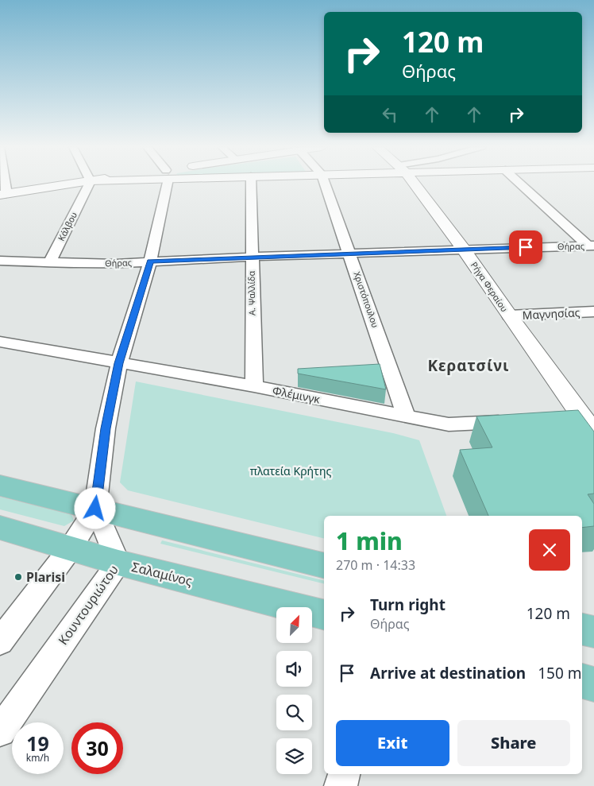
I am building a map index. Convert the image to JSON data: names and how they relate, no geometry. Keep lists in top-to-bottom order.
{
  "streets": {
    "main road": ["Σαλαμίνος"],
    "street": [
      "Κάλβου",
      "Θήρας",
      "Ρήγα Φεραίου",
      "Α. Ψαλλίδα",
      "Χριστόπουλου",
      "Μαγνησίας",
      "Φλέμινγκ",
      "Κουντουριώτου"
    ]
  },
  "crossings": [
    ["Κάλβου", "Θήρας"],
    ["Θήρας", "Ρήγα Φεραίου"],
    ["Θήρας", "Α. Ψαλλίδα"],
    ["Θήρας", "Χριστόπουλου"],
    ["Ρήγα Φεραίου", "Μαγνησίας"],
    ["Α. Ψαλλίδα", "Φλέμινγκ"],
    ["Χριστόπουλου", "Φλέμινγκ"],
    ["Σαλαμίνος", "Κουντουριώτου"]
  ],
  "districts": ["Κερατσίνι"],
  "parks": ["πλατεία Κρήτης"],
  "places": ["Plarisi"],
  "north": "top right",
  "page": {
    "turn": ["120 m", "Θήρας"],
    "heading": ["1 min", "270 m · 14:33"],
    "list": [
      {
        "name": "Turn right",
        "note": "Θήρας",
        "value": "120 m"
      },
      {
        "name": "Arrive at destination",
        "value": "150 m"
      }
    ],
    "buttons": ["Exit", "Share"],
    "speed": "19 km/h",
    "limit": "30"
  }
}
